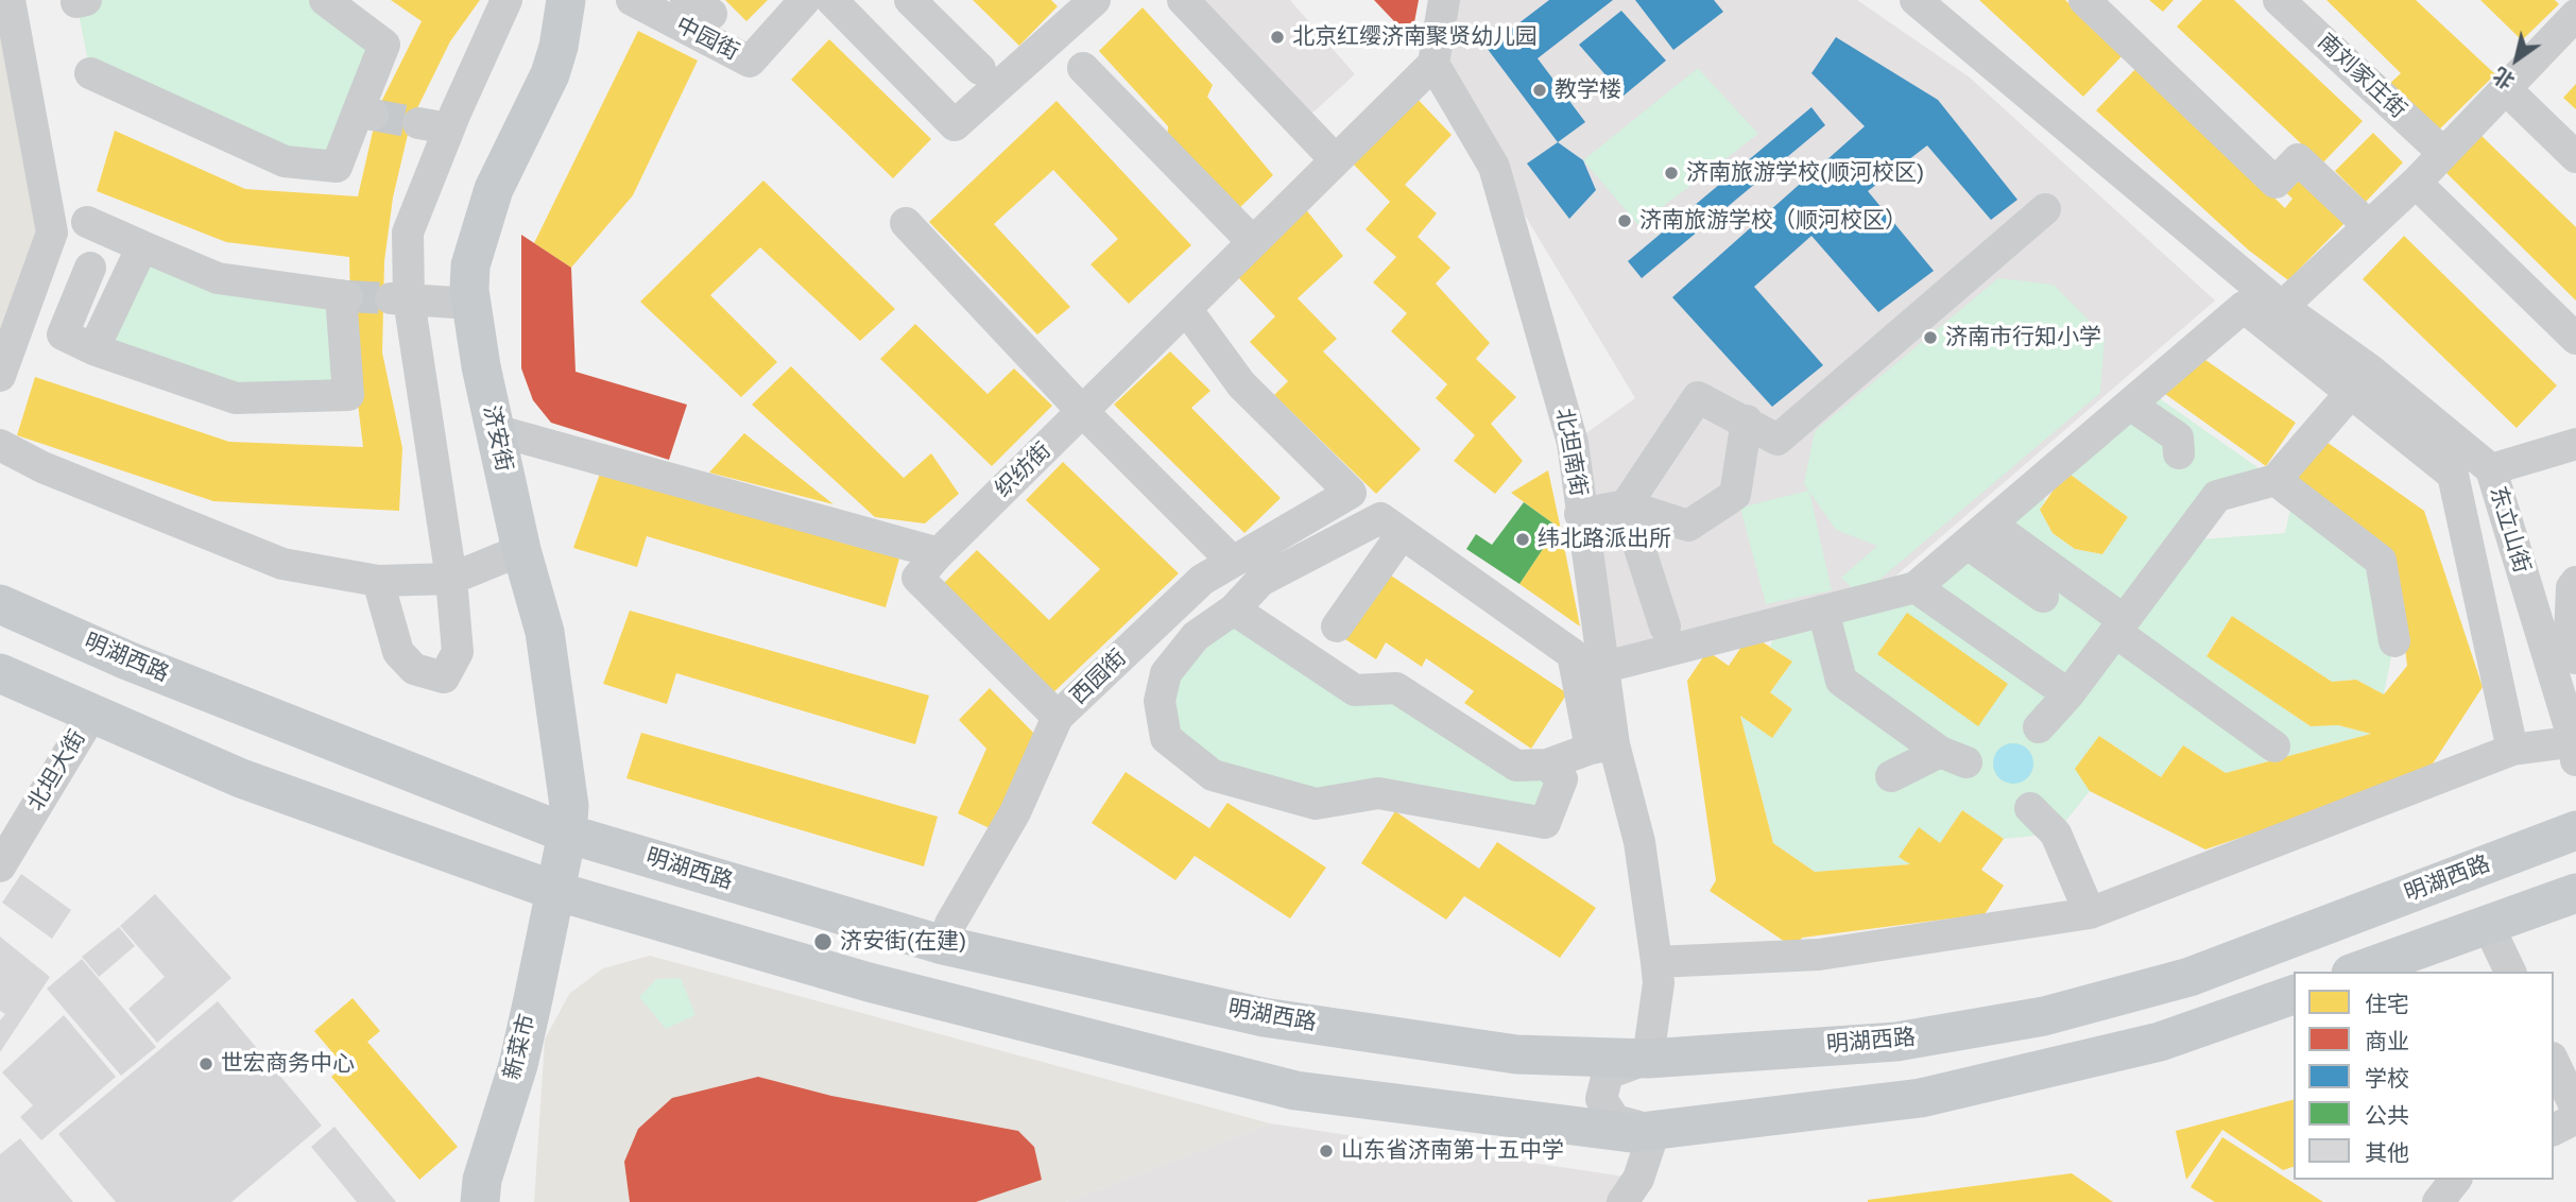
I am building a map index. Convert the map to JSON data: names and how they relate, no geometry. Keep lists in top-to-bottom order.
{
  "streets": {
    "main road": ["济安街", "明湖西路", "新菜市"],
    "street": [
      "中园街",
      "南刘家庄街",
      "北坦南街",
      "织纺街",
      "东立山街",
      "西园街",
      "北坦大街"
    ]
  },
  "crossings": [
    ["济安街", "明湖西路"],
    ["济安街", "新菜市"],
    ["北坦南街", "织纺街"],
    ["北坦南街", "明湖西路"],
    ["织纺街", "西园街"],
    ["明湖西路", "西园街"]
  ],
  "places": [
    "北京红缨济南聚贤幼儿园",
    "教学楼",
    "济南旅游学校(顺河校区)",
    "济南旅游学校（顺河校区）",
    "济南市行知小学",
    "纬北路派出所",
    "济安街(在建)",
    "世宏商务中心",
    "山东省济南第十五中学"
  ],
  "legend": [
    "住宅",
    "商业",
    "学校",
    "公共",
    "其他"
  ],
  "north": "bottom left"
}
